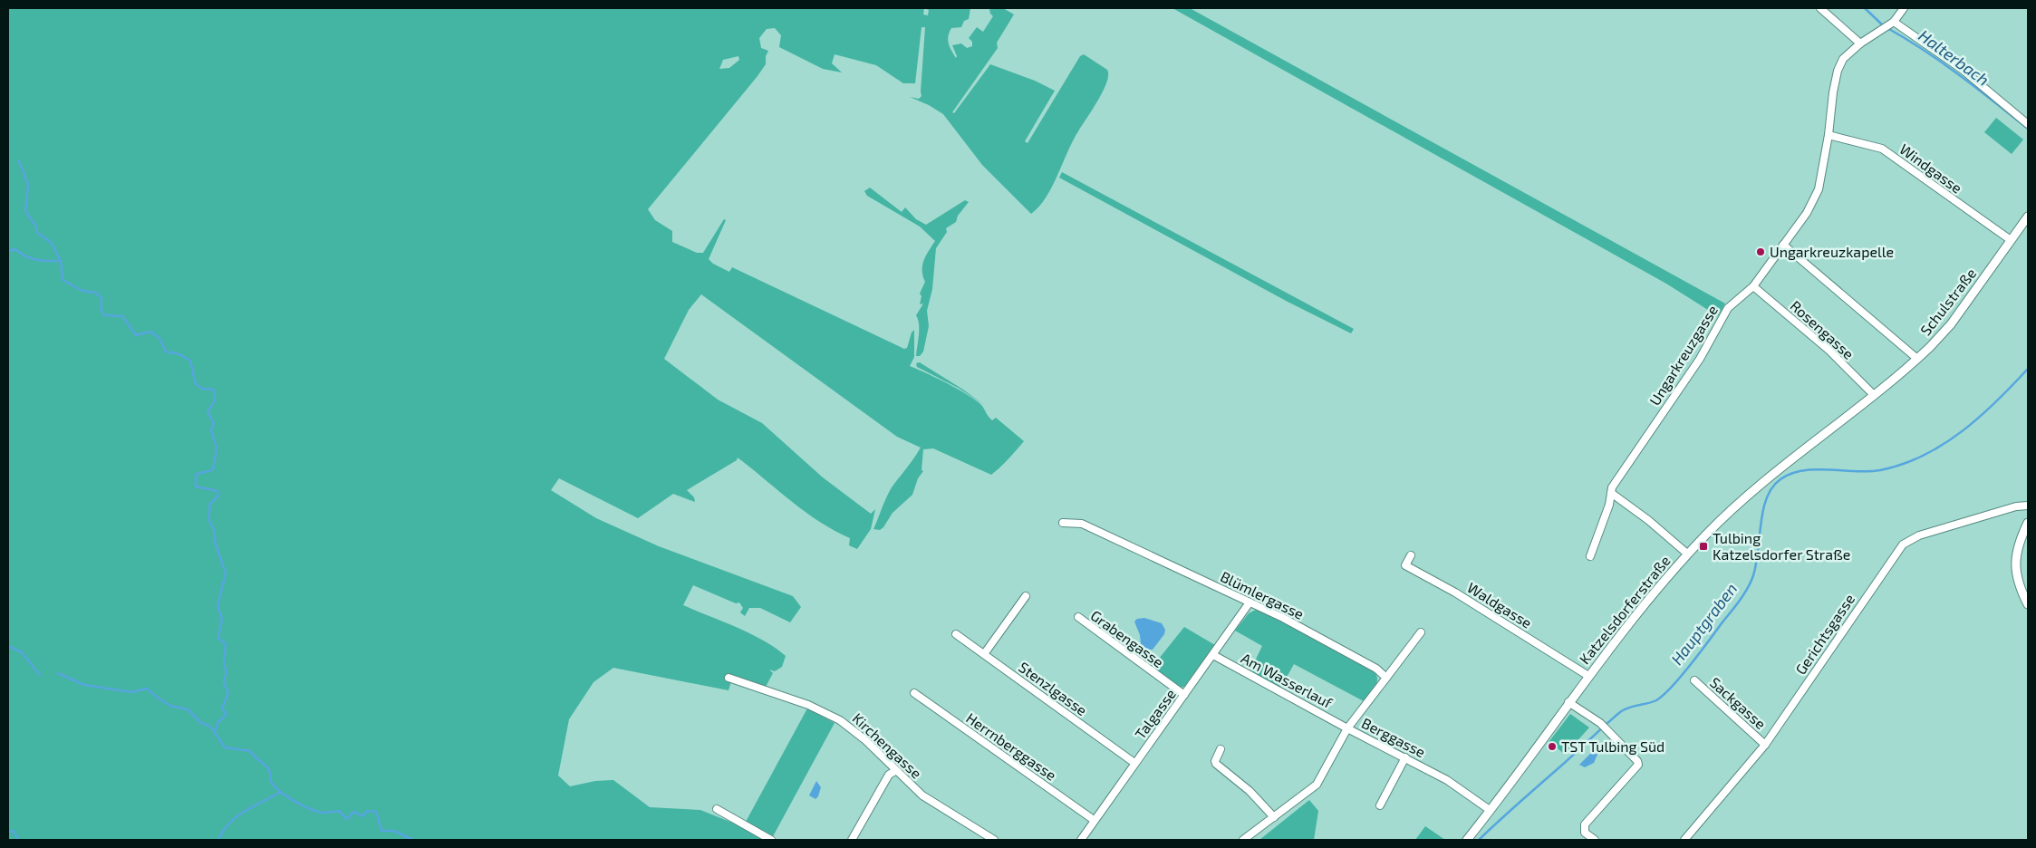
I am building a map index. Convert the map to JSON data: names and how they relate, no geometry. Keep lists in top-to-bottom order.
{
  "streets": {
    "street": [
      "Windgasse",
      "Schulstraße",
      "Rosengasse",
      "Ungarkreuzgasse",
      "Blümlergasse",
      "Waldgasse",
      "Katzelsdorferstraße",
      "Gerichtsgasse",
      "Grabengasse",
      "Am Wasserlauf",
      "Stenzlgasse",
      "Sackgasse",
      "Talgasse",
      "Berggasse",
      "Kirchengasse",
      "Herrnberggasse"
    ]
  },
  "crossings": [
    ["Windgasse", "Schulstraße"],
    ["Windgasse", "Ungarkreuzgasse"],
    ["Schulstraße", "Rosengasse"],
    ["Schulstraße", "Katzelsdorferstraße"],
    ["Rosengasse", "Ungarkreuzgasse"],
    ["Blümlergasse", "Talgasse"],
    ["Waldgasse", "Katzelsdorferstraße"],
    ["Katzelsdorferstraße", "Berggasse"],
    ["Gerichtsgasse", "Sackgasse"],
    ["Grabengasse", "Talgasse"],
    ["Am Wasserlauf", "Talgasse"],
    ["Am Wasserlauf", "Berggasse"],
    ["Stenzlgasse", "Talgasse"],
    ["Talgasse", "Herrnberggasse"]
  ],
  "water": ["Halterbach", "Hauptgraben"],
  "places": {
    "other": ["Ungarkreuzkapelle", "TST Tulbing Süd"],
    "transit": ["Tulbing Katzelsdorfer Straße"]
  }
}
